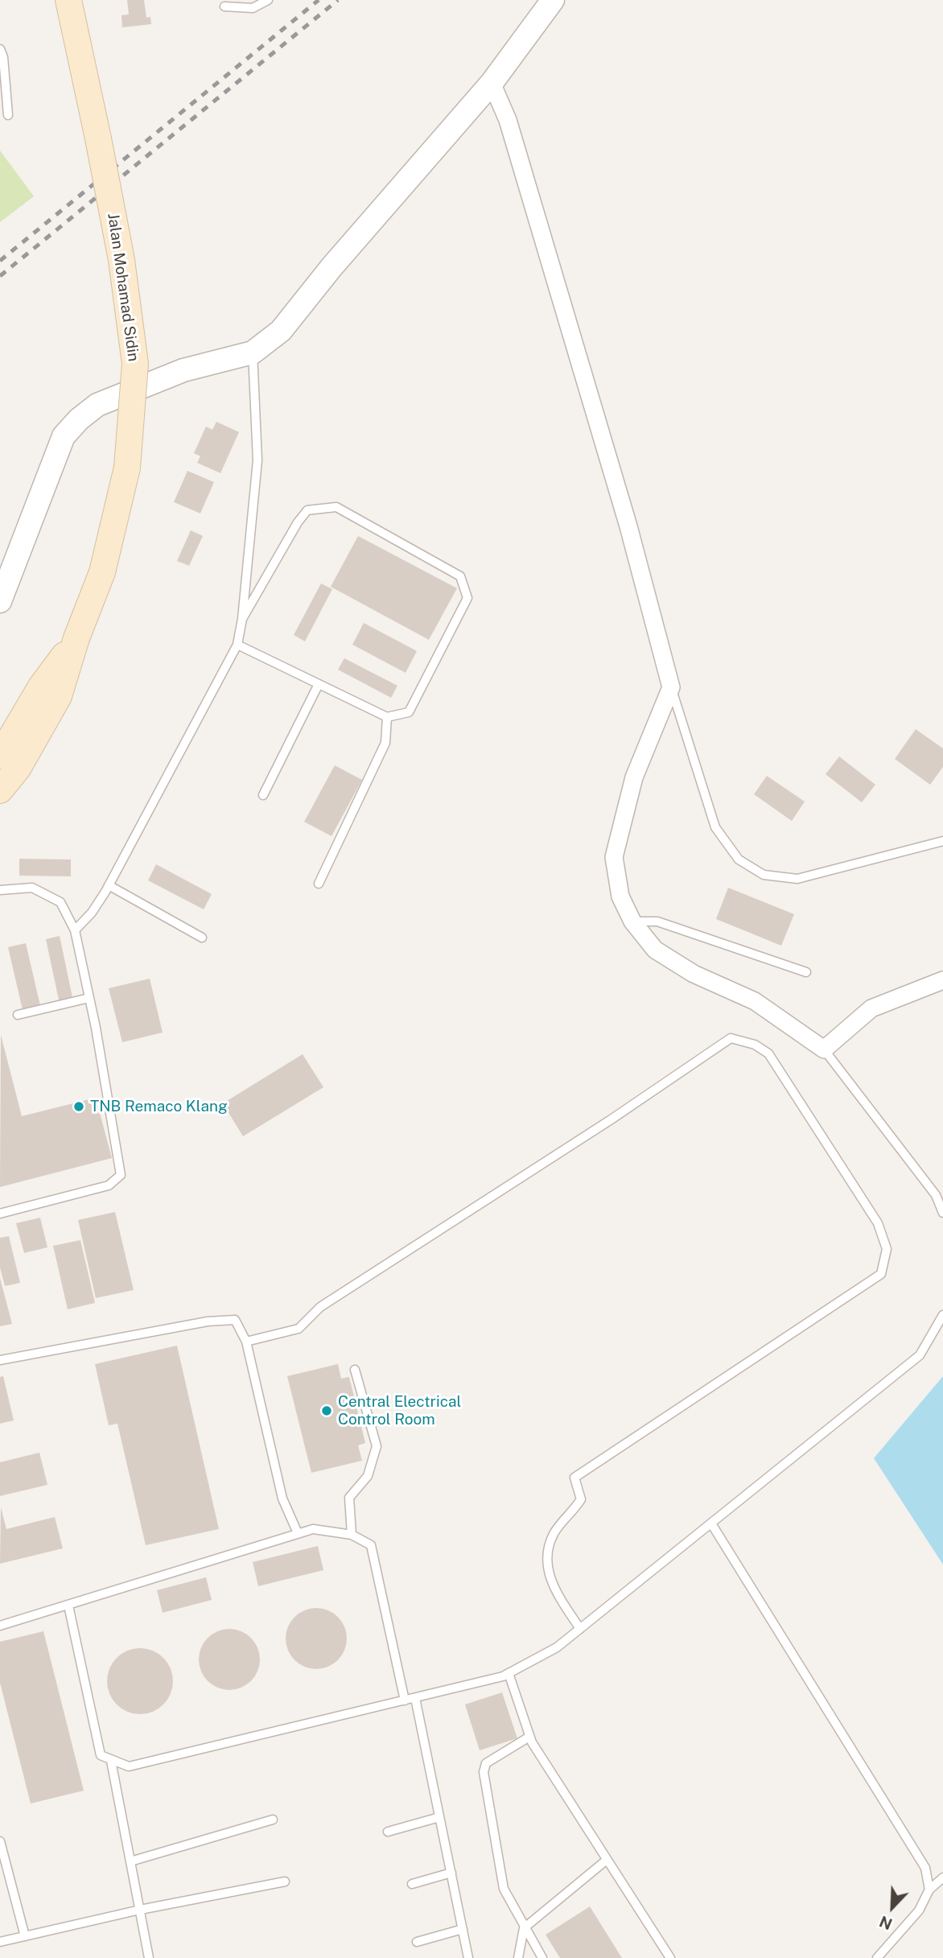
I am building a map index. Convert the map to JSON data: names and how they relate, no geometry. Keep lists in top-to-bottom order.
{
  "streets": {
    "main road": ["Jalan Mohamad Sidin"]
  },
  "places": ["TNB Remaco Klang", "Central Electrical Control Room"],
  "north": "bottom left"
}
